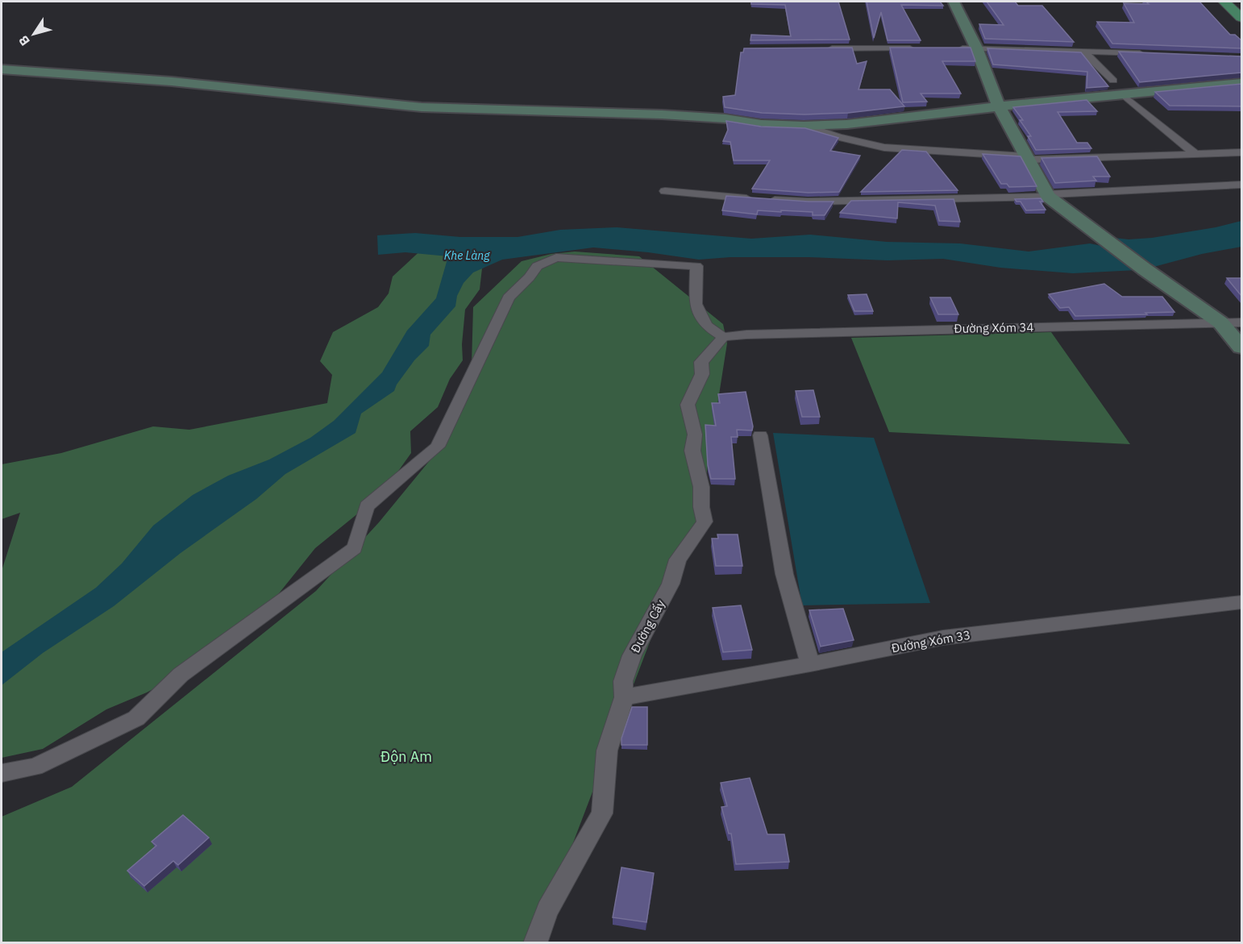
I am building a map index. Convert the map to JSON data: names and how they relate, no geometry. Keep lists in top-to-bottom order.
{
  "streets": {
    "street": ["Đường Xóm 34", "Đường Cấy", "Đường Xóm 33"]
  },
  "crossings": [
    ["Đường Xóm 34", "Đường Cấy"],
    ["Đường Cấy", "Đường Xóm 33"]
  ],
  "water": ["Khe Làng"],
  "parks": ["Độn Am"],
  "north": "bottom left"
}
